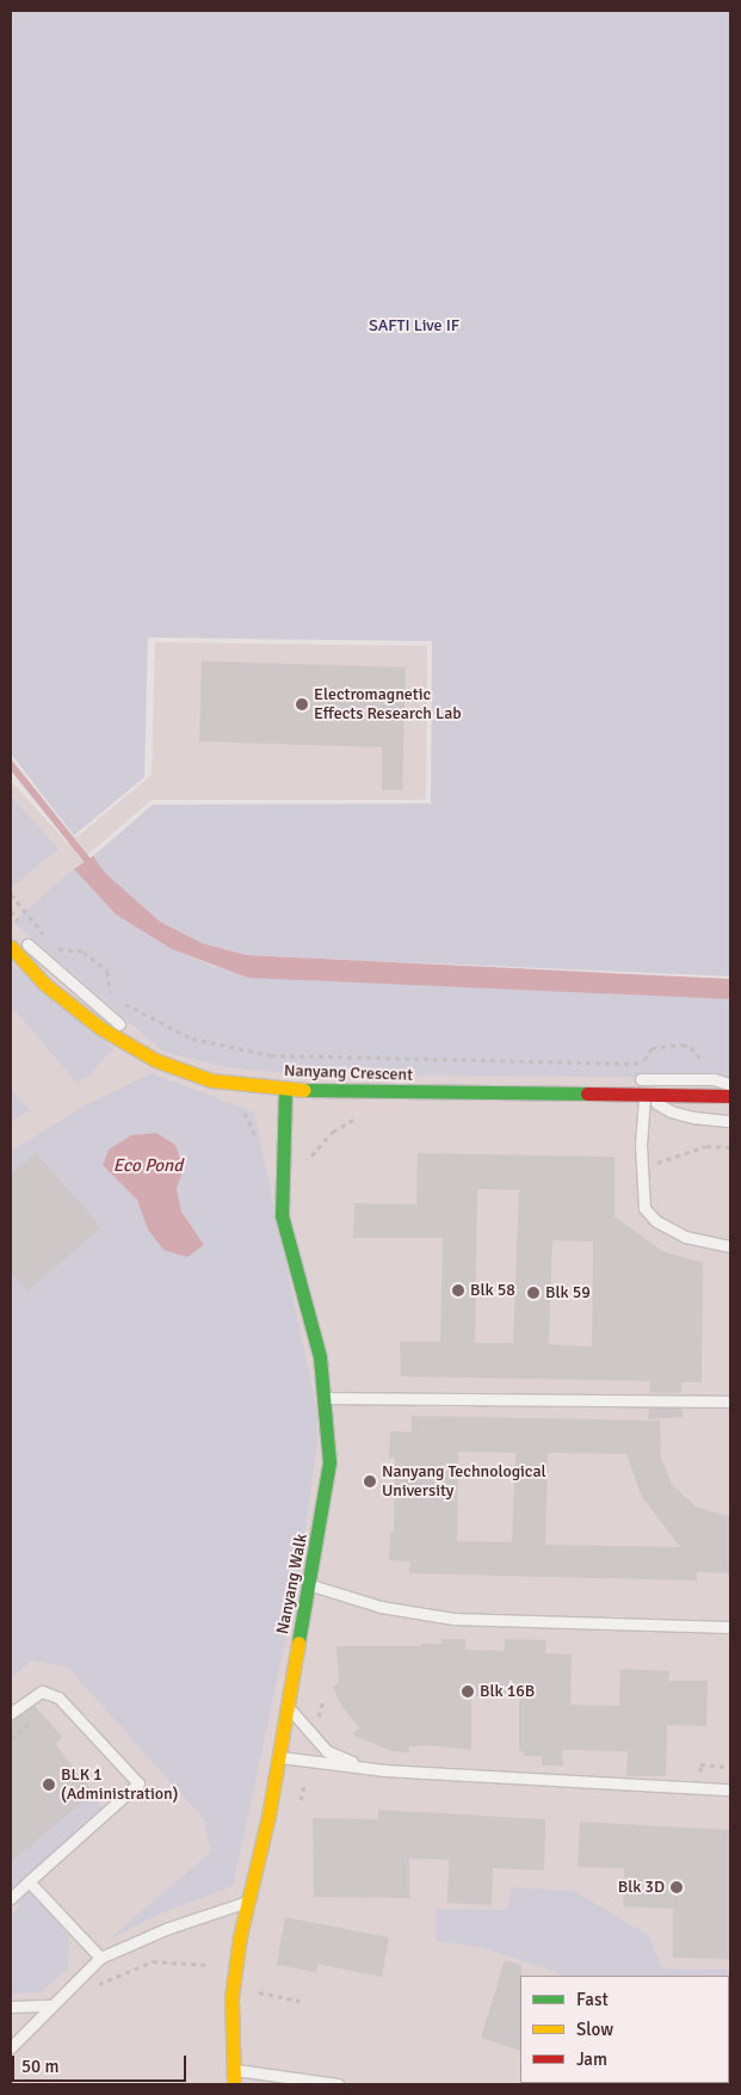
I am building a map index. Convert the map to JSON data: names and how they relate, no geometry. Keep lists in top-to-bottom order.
{
  "streets": {
    "street": ["Nanyang Crescent", "Nanyang Walk"]
  },
  "crossings": [
    ["Nanyang Crescent", "Nanyang Walk"]
  ],
  "water": ["Eco Pond"],
  "parks": ["SAFTI Live IF"],
  "places": [
    "Electromagnetic Effects Research Lab",
    "Blk 58",
    "Blk 59",
    "Nanyang Technological University",
    "Blk 16B",
    "BLK 1 (Administration)",
    "Blk 3D"
  ],
  "legend": ["Fast", "Slow", "Jam"],
  "scale_bar": "50 m"
}
